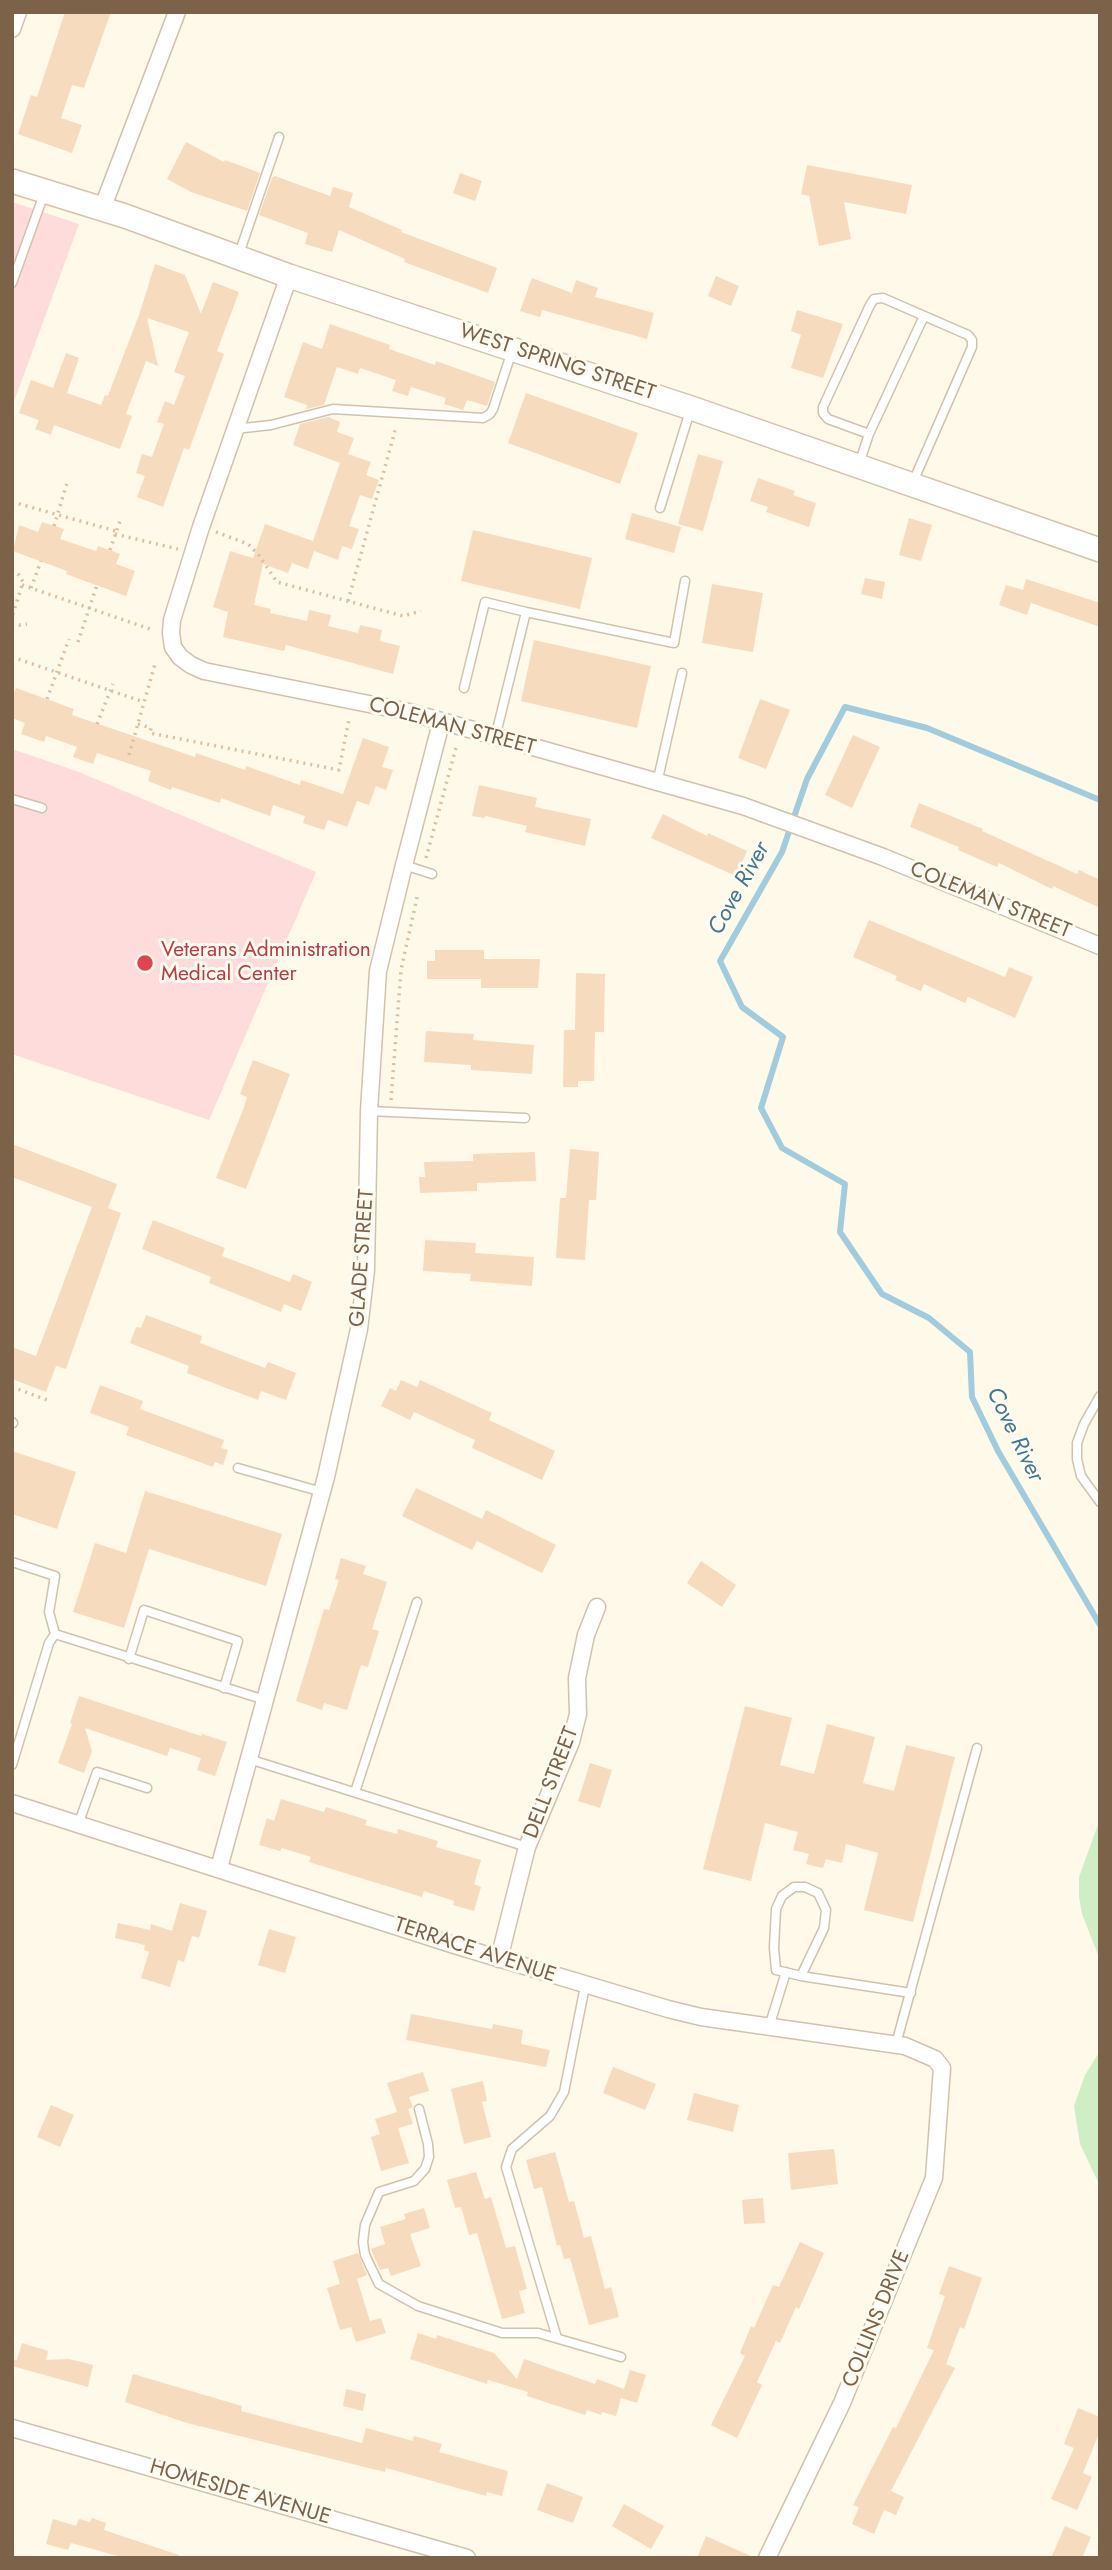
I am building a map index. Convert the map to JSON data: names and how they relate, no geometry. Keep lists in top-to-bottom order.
{
  "streets": {
    "main road": ["WEST SPRING STREET"],
    "street": [
      "COLEMAN STREET",
      "GLADE STREET",
      "DELL STREET",
      "TERRACE AVENUE",
      "COLLINS DRIVE",
      "HOMESIDE AVENUE"
    ]
  },
  "crossings": [
    ["COLEMAN STREET", "GLADE STREET"],
    ["GLADE STREET", "TERRACE AVENUE"],
    ["DELL STREET", "TERRACE AVENUE"],
    ["TERRACE AVENUE", "COLLINS DRIVE"]
  ],
  "water": ["Cove River"],
  "places": ["Veterans Administration Medical Center"]
}
